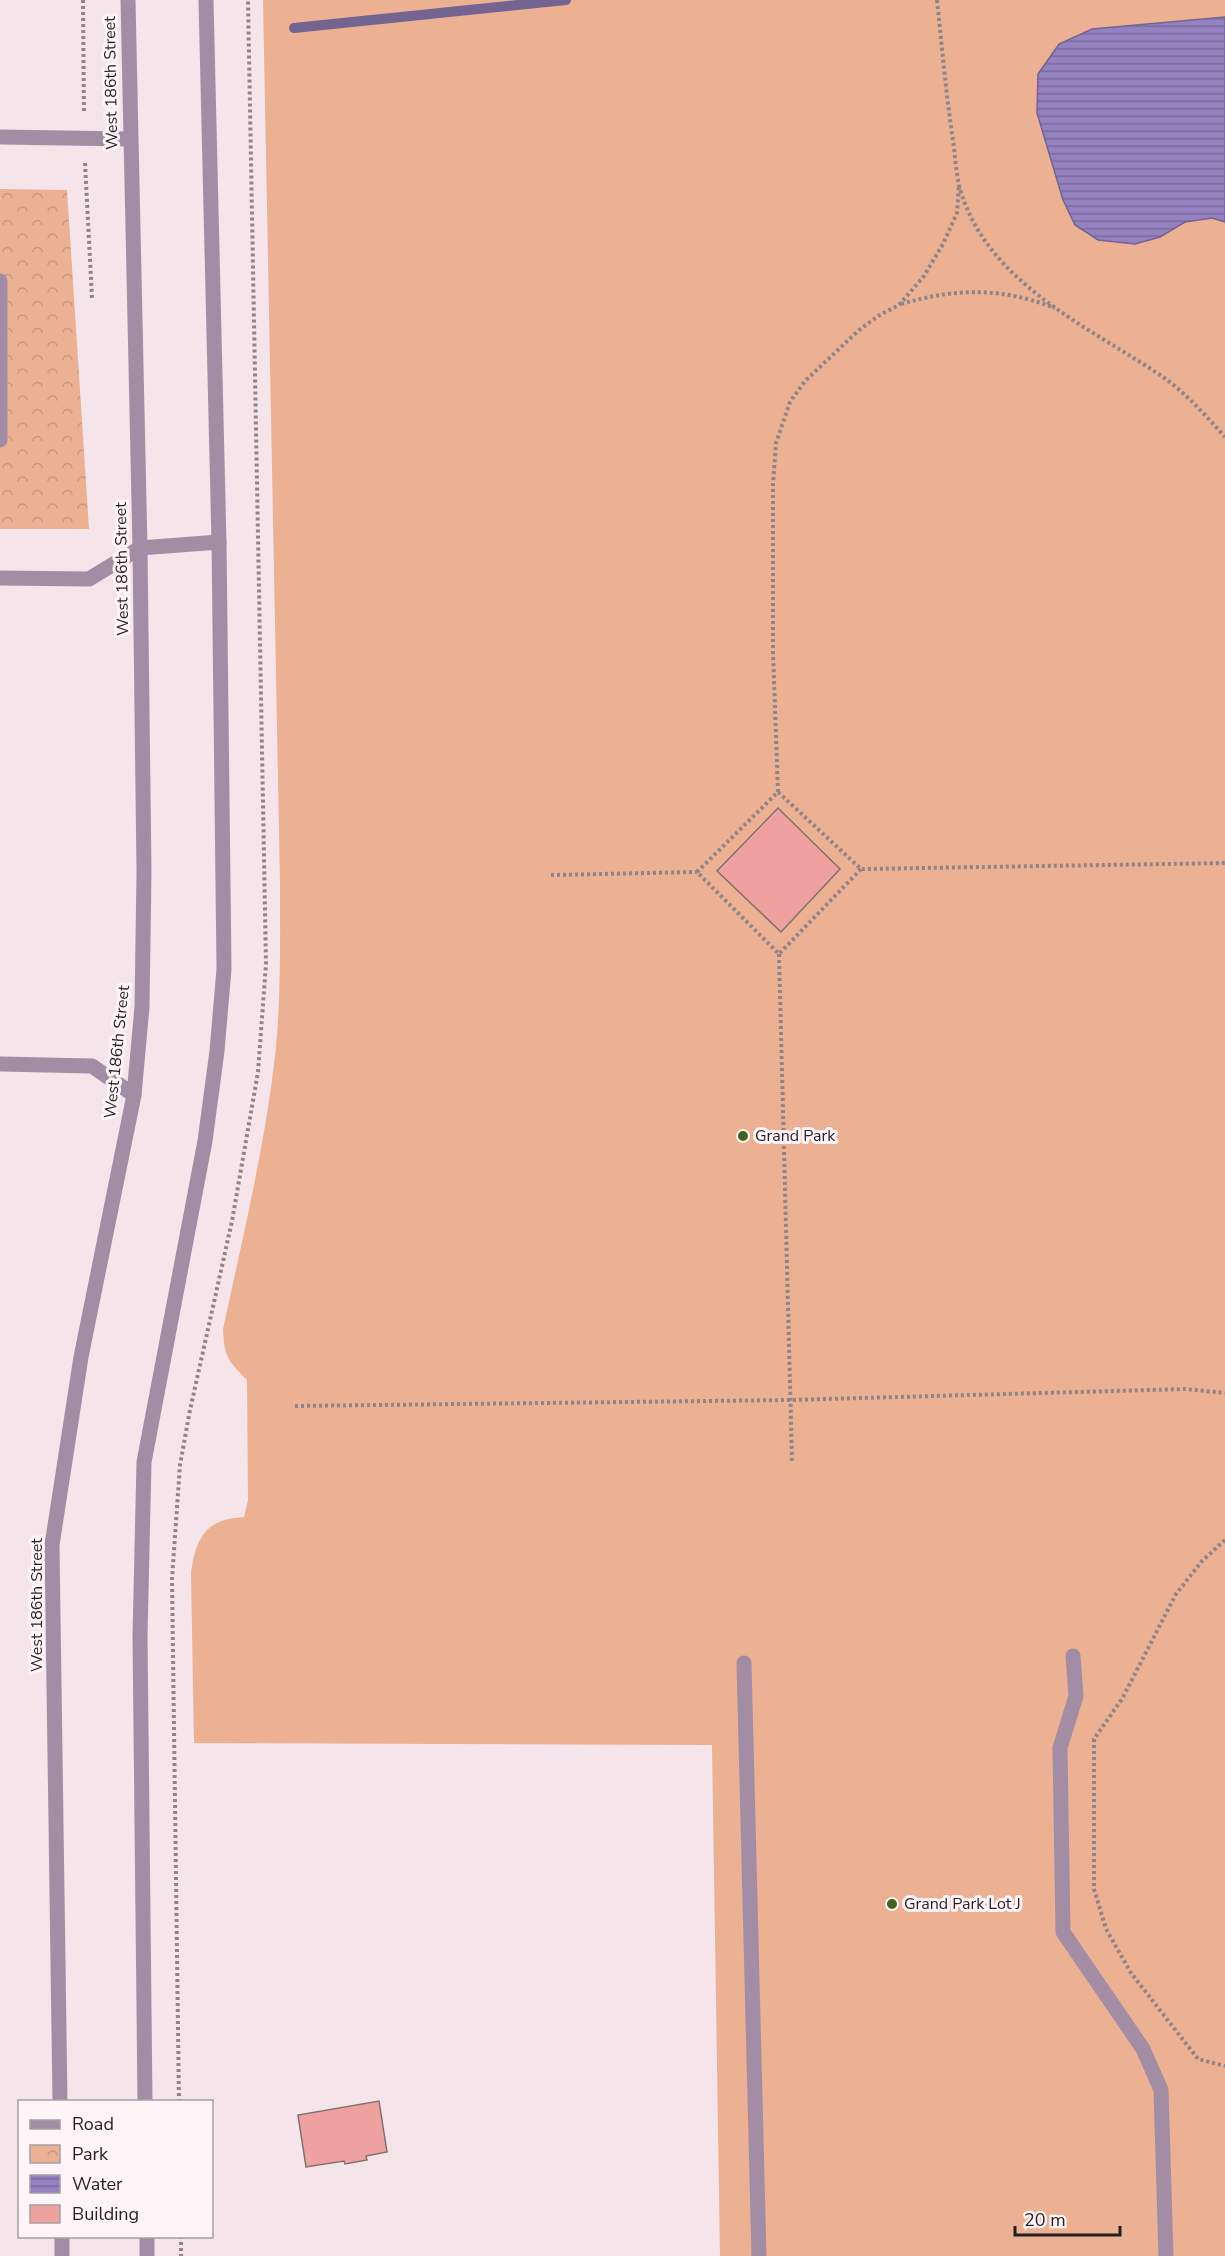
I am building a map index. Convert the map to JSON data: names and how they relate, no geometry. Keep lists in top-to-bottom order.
{
  "streets": {
    "street": ["West 186th Street"]
  },
  "places": ["Grand Park", "Grand Park Lot J"],
  "legend": [
    "Road",
    "Park",
    "Water",
    "Building"
  ],
  "scale_bar": "20 m"
}
